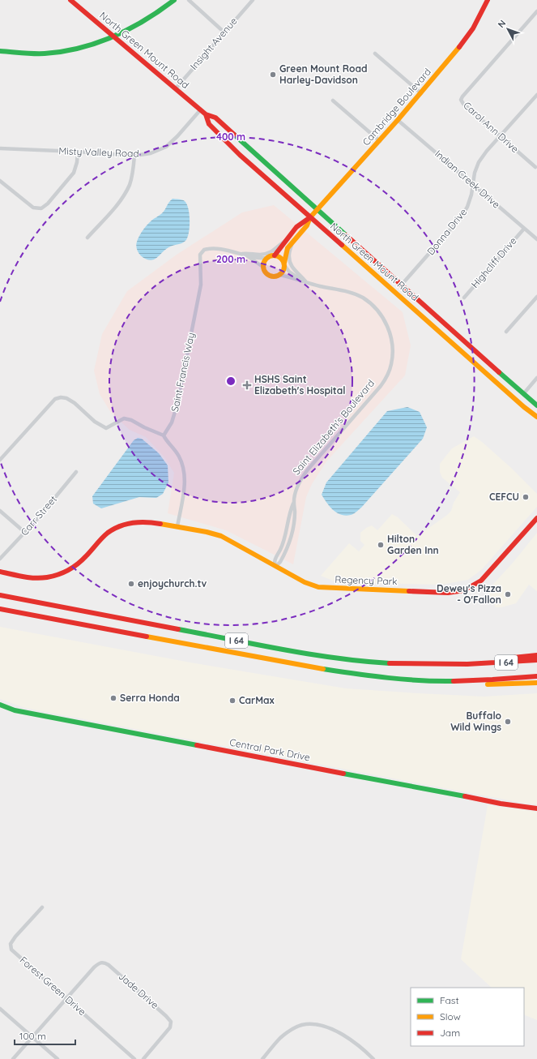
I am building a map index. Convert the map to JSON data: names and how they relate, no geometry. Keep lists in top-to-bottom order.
{
  "streets": {
    "main road": [
      "North Green Mount Road",
      "Cambridge Boulevard",
      "Saint Elizabeth's Boulevard",
      "Regency Park",
      "I 64",
      "Central Park Drive"
    ],
    "street": [
      "Insight Avenue",
      "Carol Ann Drive",
      "Misty Valley Road",
      "Indian Creek Drive",
      "Donna Drive",
      "Highcliff Drive",
      "Saint Francis Way",
      "Carr Street",
      "Forest Green Drive",
      "Jade Drive"
    ]
  },
  "crossings": [
    ["Insight Avenue", "North Green Mount Road"],
    ["North Green Mount Road", "Cambridge Boulevard"],
    ["North Green Mount Road", "Misty Valley Road"],
    ["North Green Mount Road", "Donna Drive"],
    ["Cambridge Boulevard", "Indian Creek Drive"],
    ["Carol Ann Drive", "Donna Drive"],
    ["Indian Creek Drive", "Donna Drive"],
    ["Indian Creek Drive", "Highcliff Drive"],
    ["Saint Francis Way", "Saint Elizabeth's Boulevard"],
    ["Saint Elizabeth's Boulevard", "Regency Park"],
    ["Forest Green Drive", "Jade Drive"]
  ],
  "places": {
    "other": [
      "Green Mount Road Harley-Davidson",
      "CEFCU",
      "Hilton Garden Inn",
      "enjoychurch.tv",
      "Dewey's Pizza - O'Fallon",
      "Serra Honda",
      "CarMax",
      "Buffalo Wild Wings"
    ],
    "health": ["HSHS Saint Elizabeth's Hospital"]
  },
  "legend": ["Fast", "Slow", "Jam"],
  "scale_bar": "100 m",
  "north": "top left",
  "rings": ["400 m", "200 m"]
}
